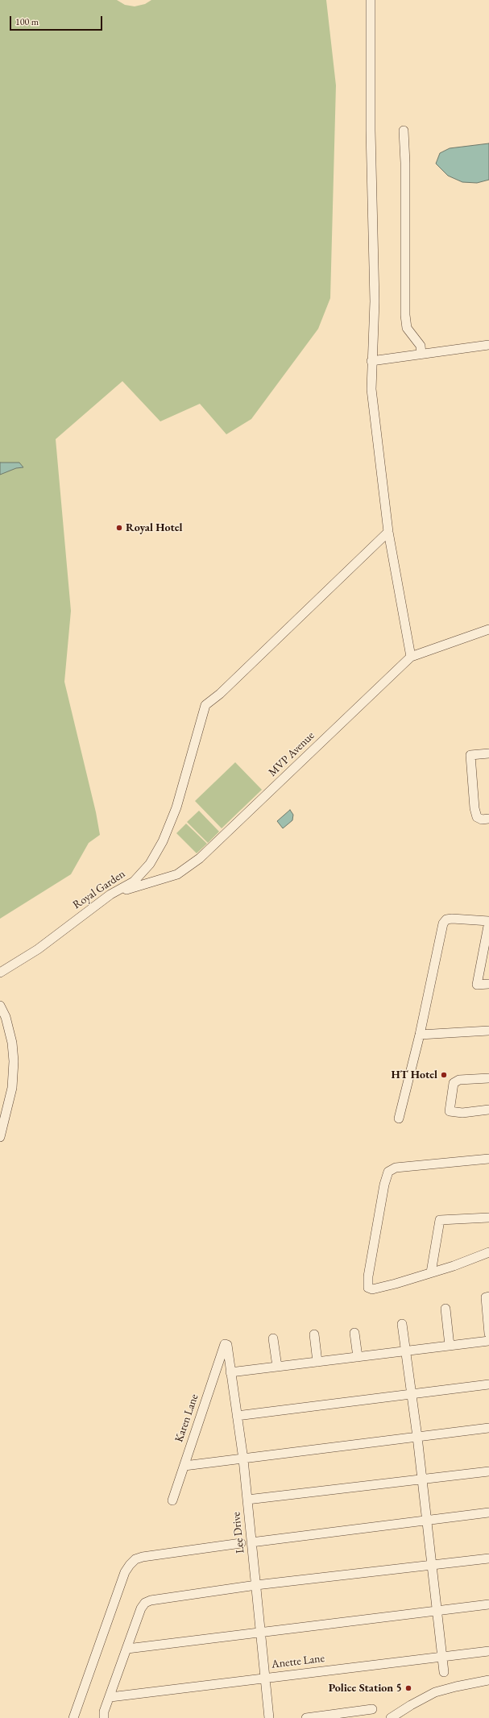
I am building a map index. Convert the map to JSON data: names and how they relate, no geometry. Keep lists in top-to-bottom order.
{
  "streets": {
    "street": [
      "MVP Avenue",
      "Royal Garden",
      "Karen Lane",
      "Lee Drive",
      "Anette Lane"
    ]
  },
  "crossings": [
    ["MVP Avenue", "Royal Garden"],
    ["Karen Lane", "Lee Drive"],
    ["Lee Drive", "Anette Lane"]
  ],
  "places": ["Royal Hotel", "HT Hotel", "Police Station 5"],
  "scale_bar": "100 m"
}
